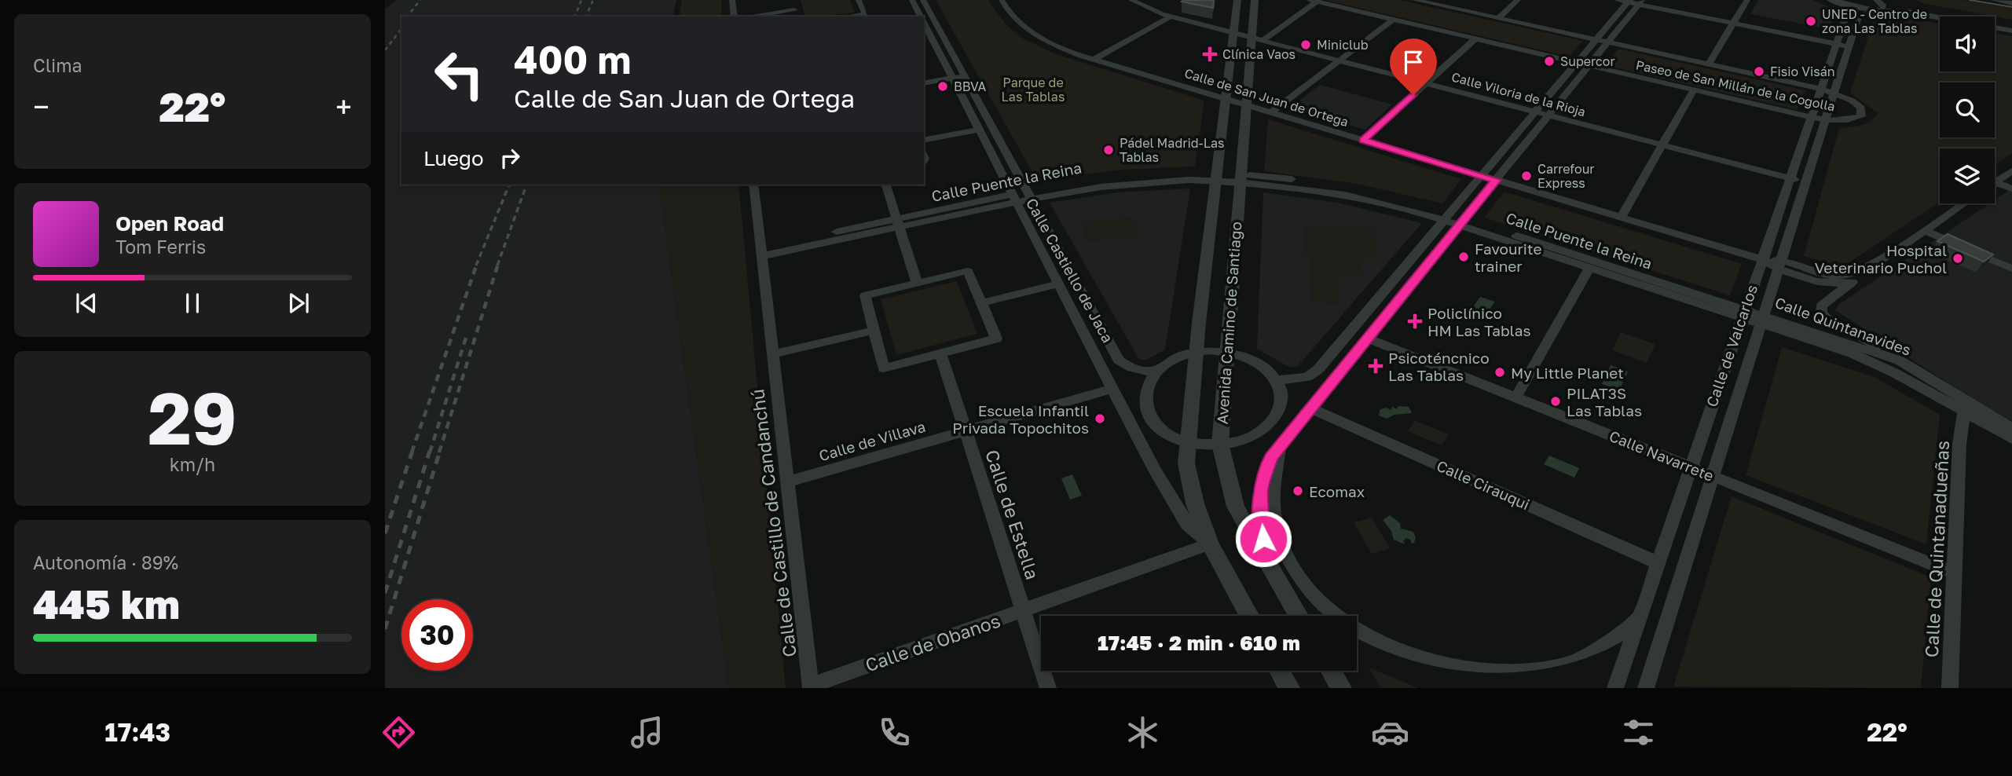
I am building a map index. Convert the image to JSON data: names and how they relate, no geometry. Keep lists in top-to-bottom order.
{
  "streets": {
    "street": [
      "Paseo de San Millán de la Cogolla",
      "Calle Viloria de la Rioja",
      "Calle de San Juan de Ortega",
      "Calle Puente la Reina",
      "Calle Castiello de Jaca",
      "Avenida Camino de Santiago",
      "Calle Quintanavides",
      "Calle de Valcarlos",
      "Calle de Villava",
      "Calle Navarrete",
      "Calle Cirauqui",
      "Calle de Estella",
      "Calle de Castillo de Candanchú",
      "Calle de Quintanadueñas",
      "Calle de Obanos"
    ]
  },
  "crossings": [
    ["Paseo de San Millán de la Cogolla", "Calle de Valcarlos"],
    ["Calle Viloria de la Rioja", "Avenida Camino de Santiago"],
    ["Calle Viloria de la Rioja", "Calle de Valcarlos"],
    ["Calle de San Juan de Ortega", "Avenida Camino de Santiago"],
    ["Calle de San Juan de Ortega", "Calle de Valcarlos"],
    ["Calle Puente la Reina", "Calle Castiello de Jaca"],
    ["Calle Puente la Reina", "Avenida Camino de Santiago"],
    ["Calle Puente la Reina", "Calle Quintanavides"],
    ["Calle Puente la Reina", "Calle de Valcarlos"],
    ["Calle Puente la Reina", "Calle de Castillo de Candanchú"],
    ["Calle Castiello de Jaca", "Avenida Camino de Santiago"],
    ["Calle Castiello de Jaca", "Calle de Villava"],
    ["Calle Castiello de Jaca", "Calle de Obanos"],
    ["Avenida Camino de Santiago", "Calle de Obanos"],
    ["Calle Quintanavides", "Calle de Valcarlos"],
    ["Calle Quintanavides", "Calle de Quintanadueñas"],
    ["Calle de Valcarlos", "Calle Navarrete"],
    ["Calle de Valcarlos", "Calle Cirauqui"],
    ["Calle de Villava", "Calle de Estella"],
    ["Calle de Villava", "Calle de Castillo de Candanchú"],
    ["Calle Navarrete", "Calle de Quintanadueñas"],
    ["Calle de Estella", "Calle de Obanos"],
    ["Calle de Castillo de Candanchú", "Calle de Obanos"]
  ],
  "parks": ["Parque de Las Tablas"],
  "places": {
    "other": [
      "UNED - Centro de zona Las Tablas",
      "Miniclub",
      "Supercor",
      "Fisio Visán",
      "BBVA",
      "Pádel Madrid-Las Tablas",
      "Carrefour Express",
      "Favourite trainer",
      "Hospital Veterinario Puchol",
      "My Little Planet",
      "PILAT3S Las Tablas",
      "Escuela Infantil Privada Topochitos",
      "Ecomax"
    ],
    "health": ["Clínica Vaos", "Policlínico HM Las Tablas", "Psicoténcnico Las Tablas"]
  },
  "page": {
    "tile": [
      "Clima",
      ["29", "km/h"],
      ["Autonomía · 89%", "445 km"]
    ],
    "turn": ["400 m", "Calle de San Juan de Ortega"],
    "heat": ["−", "22°", "+"],
    "then": "Luego",
    "song": ["Open Road", "Tom Ferris"],
    "limit": "30",
    "trip": "17:45 · 2 min · 610 m",
    "tabs": ["17:43", "22°"]
  }
}
